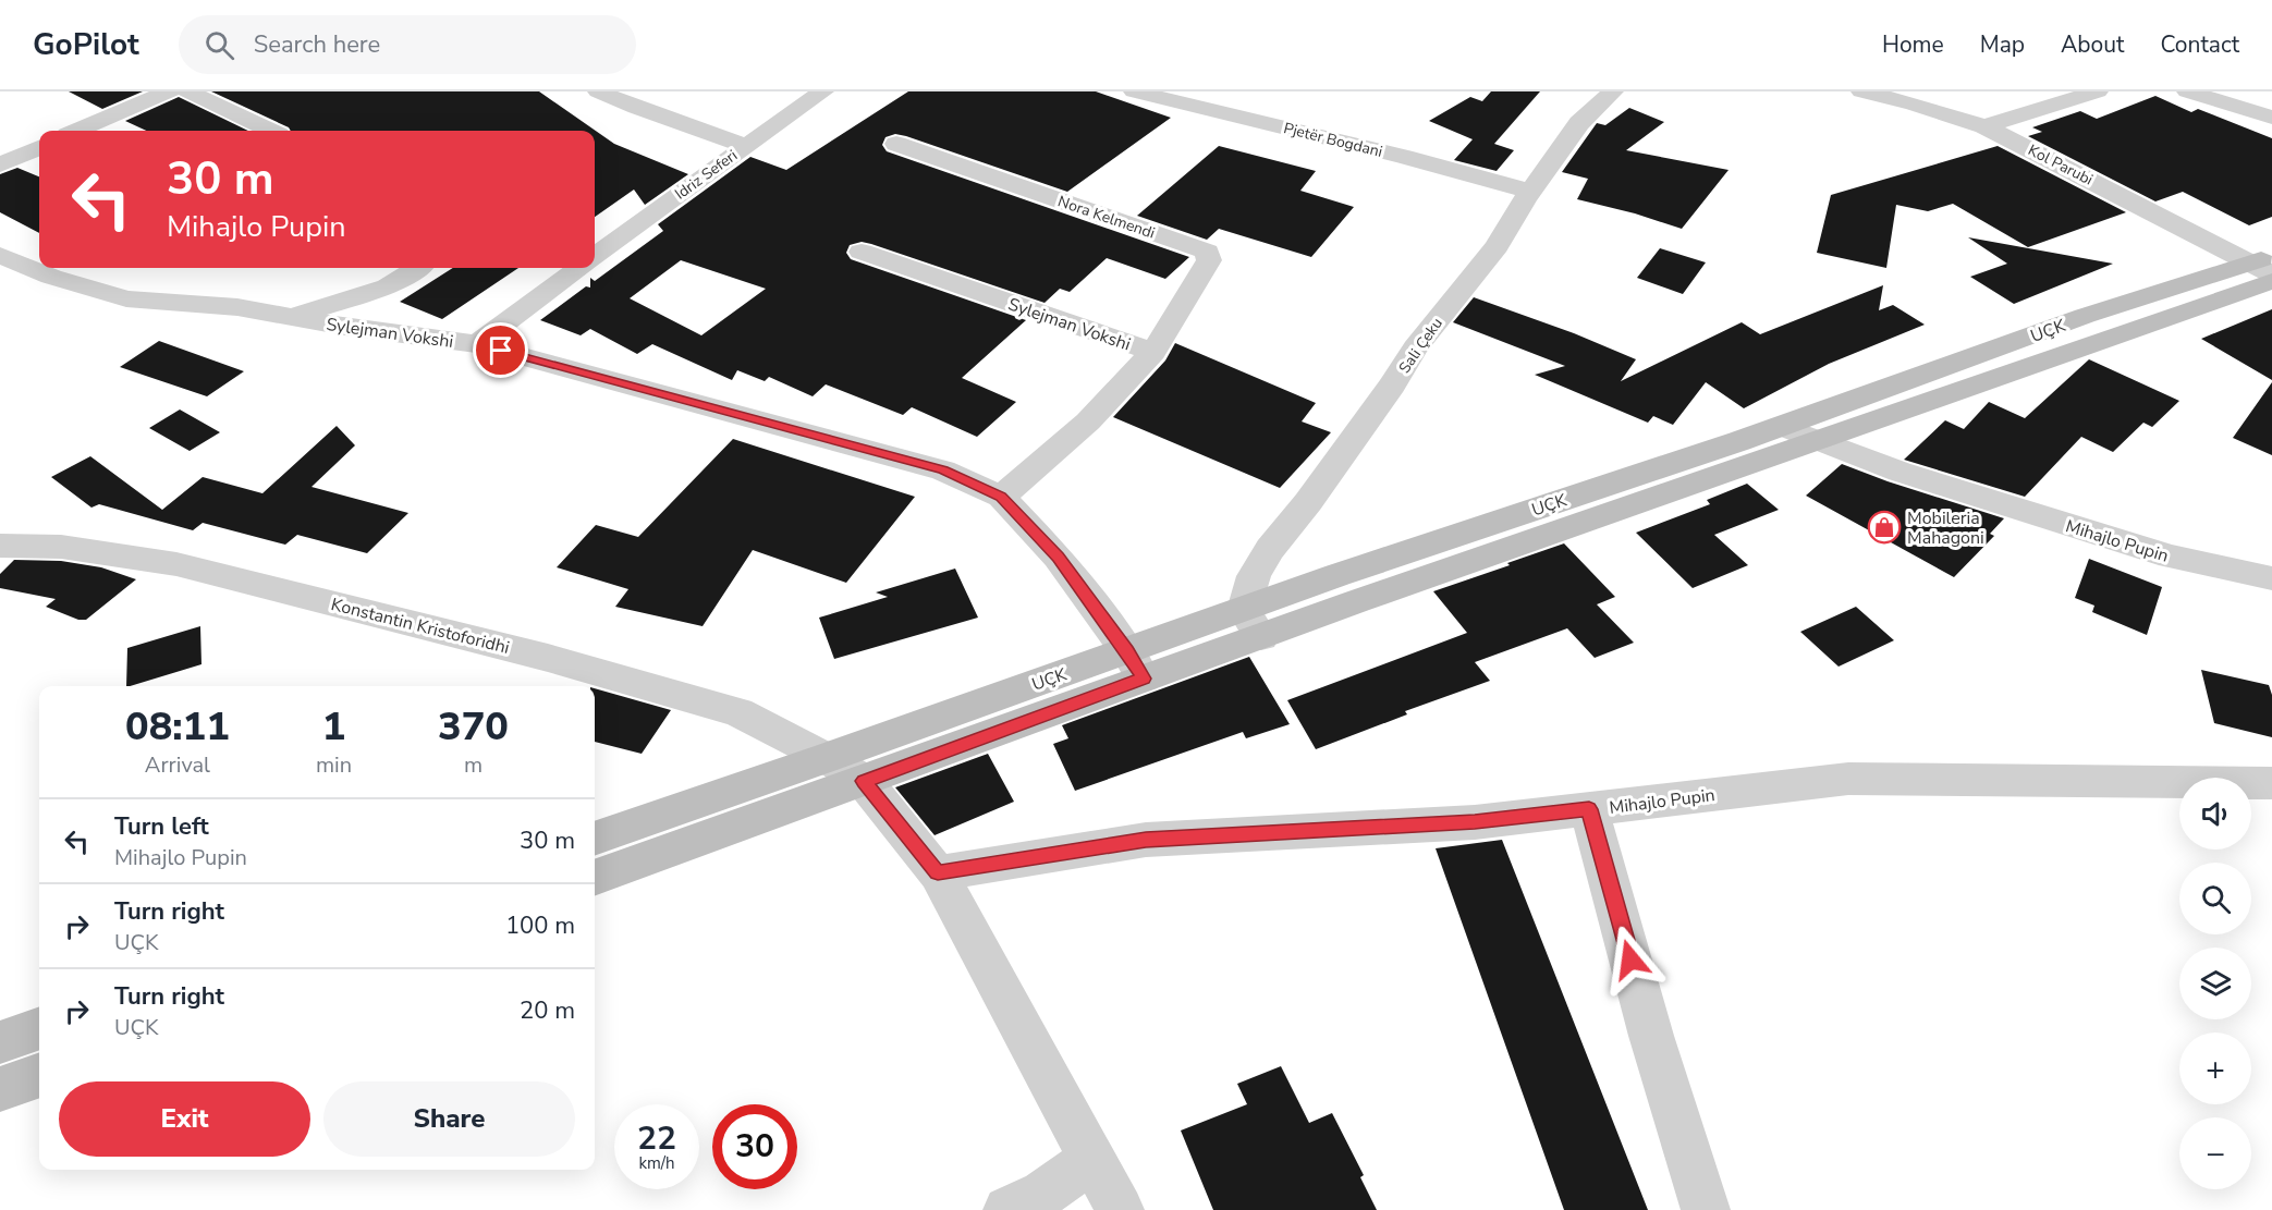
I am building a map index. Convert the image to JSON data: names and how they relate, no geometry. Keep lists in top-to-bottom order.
{
  "streets": {
    "main road": ["UÇK"],
    "street": [
      "Pjetër Bogdani",
      "Kol Parubi",
      "Idriz Seferi",
      "Nora Kelmendi",
      "Sylejman Vokshi",
      "Sali Çeku",
      "Mihajlo Pupin",
      "Konstantin Kristoforidhi"
    ]
  },
  "crossings": [
    ["Pjetër Bogdani", "Sali Çeku"],
    ["Kol Parubi", "UÇK"],
    ["Idriz Seferi", "Sylejman Vokshi"],
    ["Nora Kelmendi", "Sylejman Vokshi"],
    ["Sylejman Vokshi", "UÇK"],
    ["UÇK", "Sali Çeku"],
    ["UÇK", "Mihajlo Pupin"],
    ["UÇK", "Konstantin Kristoforidhi"]
  ],
  "places": {
    "shop": ["Mobileria Mahagoni"]
  },
  "page": {
    "header": "GoPilot",
    "search": "Search here",
    "nav": [
      "Home",
      "Map",
      "About",
      "Contact"
    ],
    "turn": ["30 m", "Mihajlo Pupin"],
    "eta": [
      "08:11",
      "Arrival",
      "1",
      "min",
      "370",
      "m"
    ],
    "map_buttons": ["+", "−"],
    "list": [
      {
        "name": "Turn left",
        "note": "Mihajlo Pupin",
        "value": "30 m"
      },
      {
        "name": "Turn right",
        "note": "UÇK",
        "value": "100 m"
      },
      {
        "name": "Turn right",
        "note": "UÇK",
        "value": "20 m"
      }
    ],
    "buttons": ["Exit", "Share"],
    "speed": "22 km/h",
    "limit": "30"
  }
}
